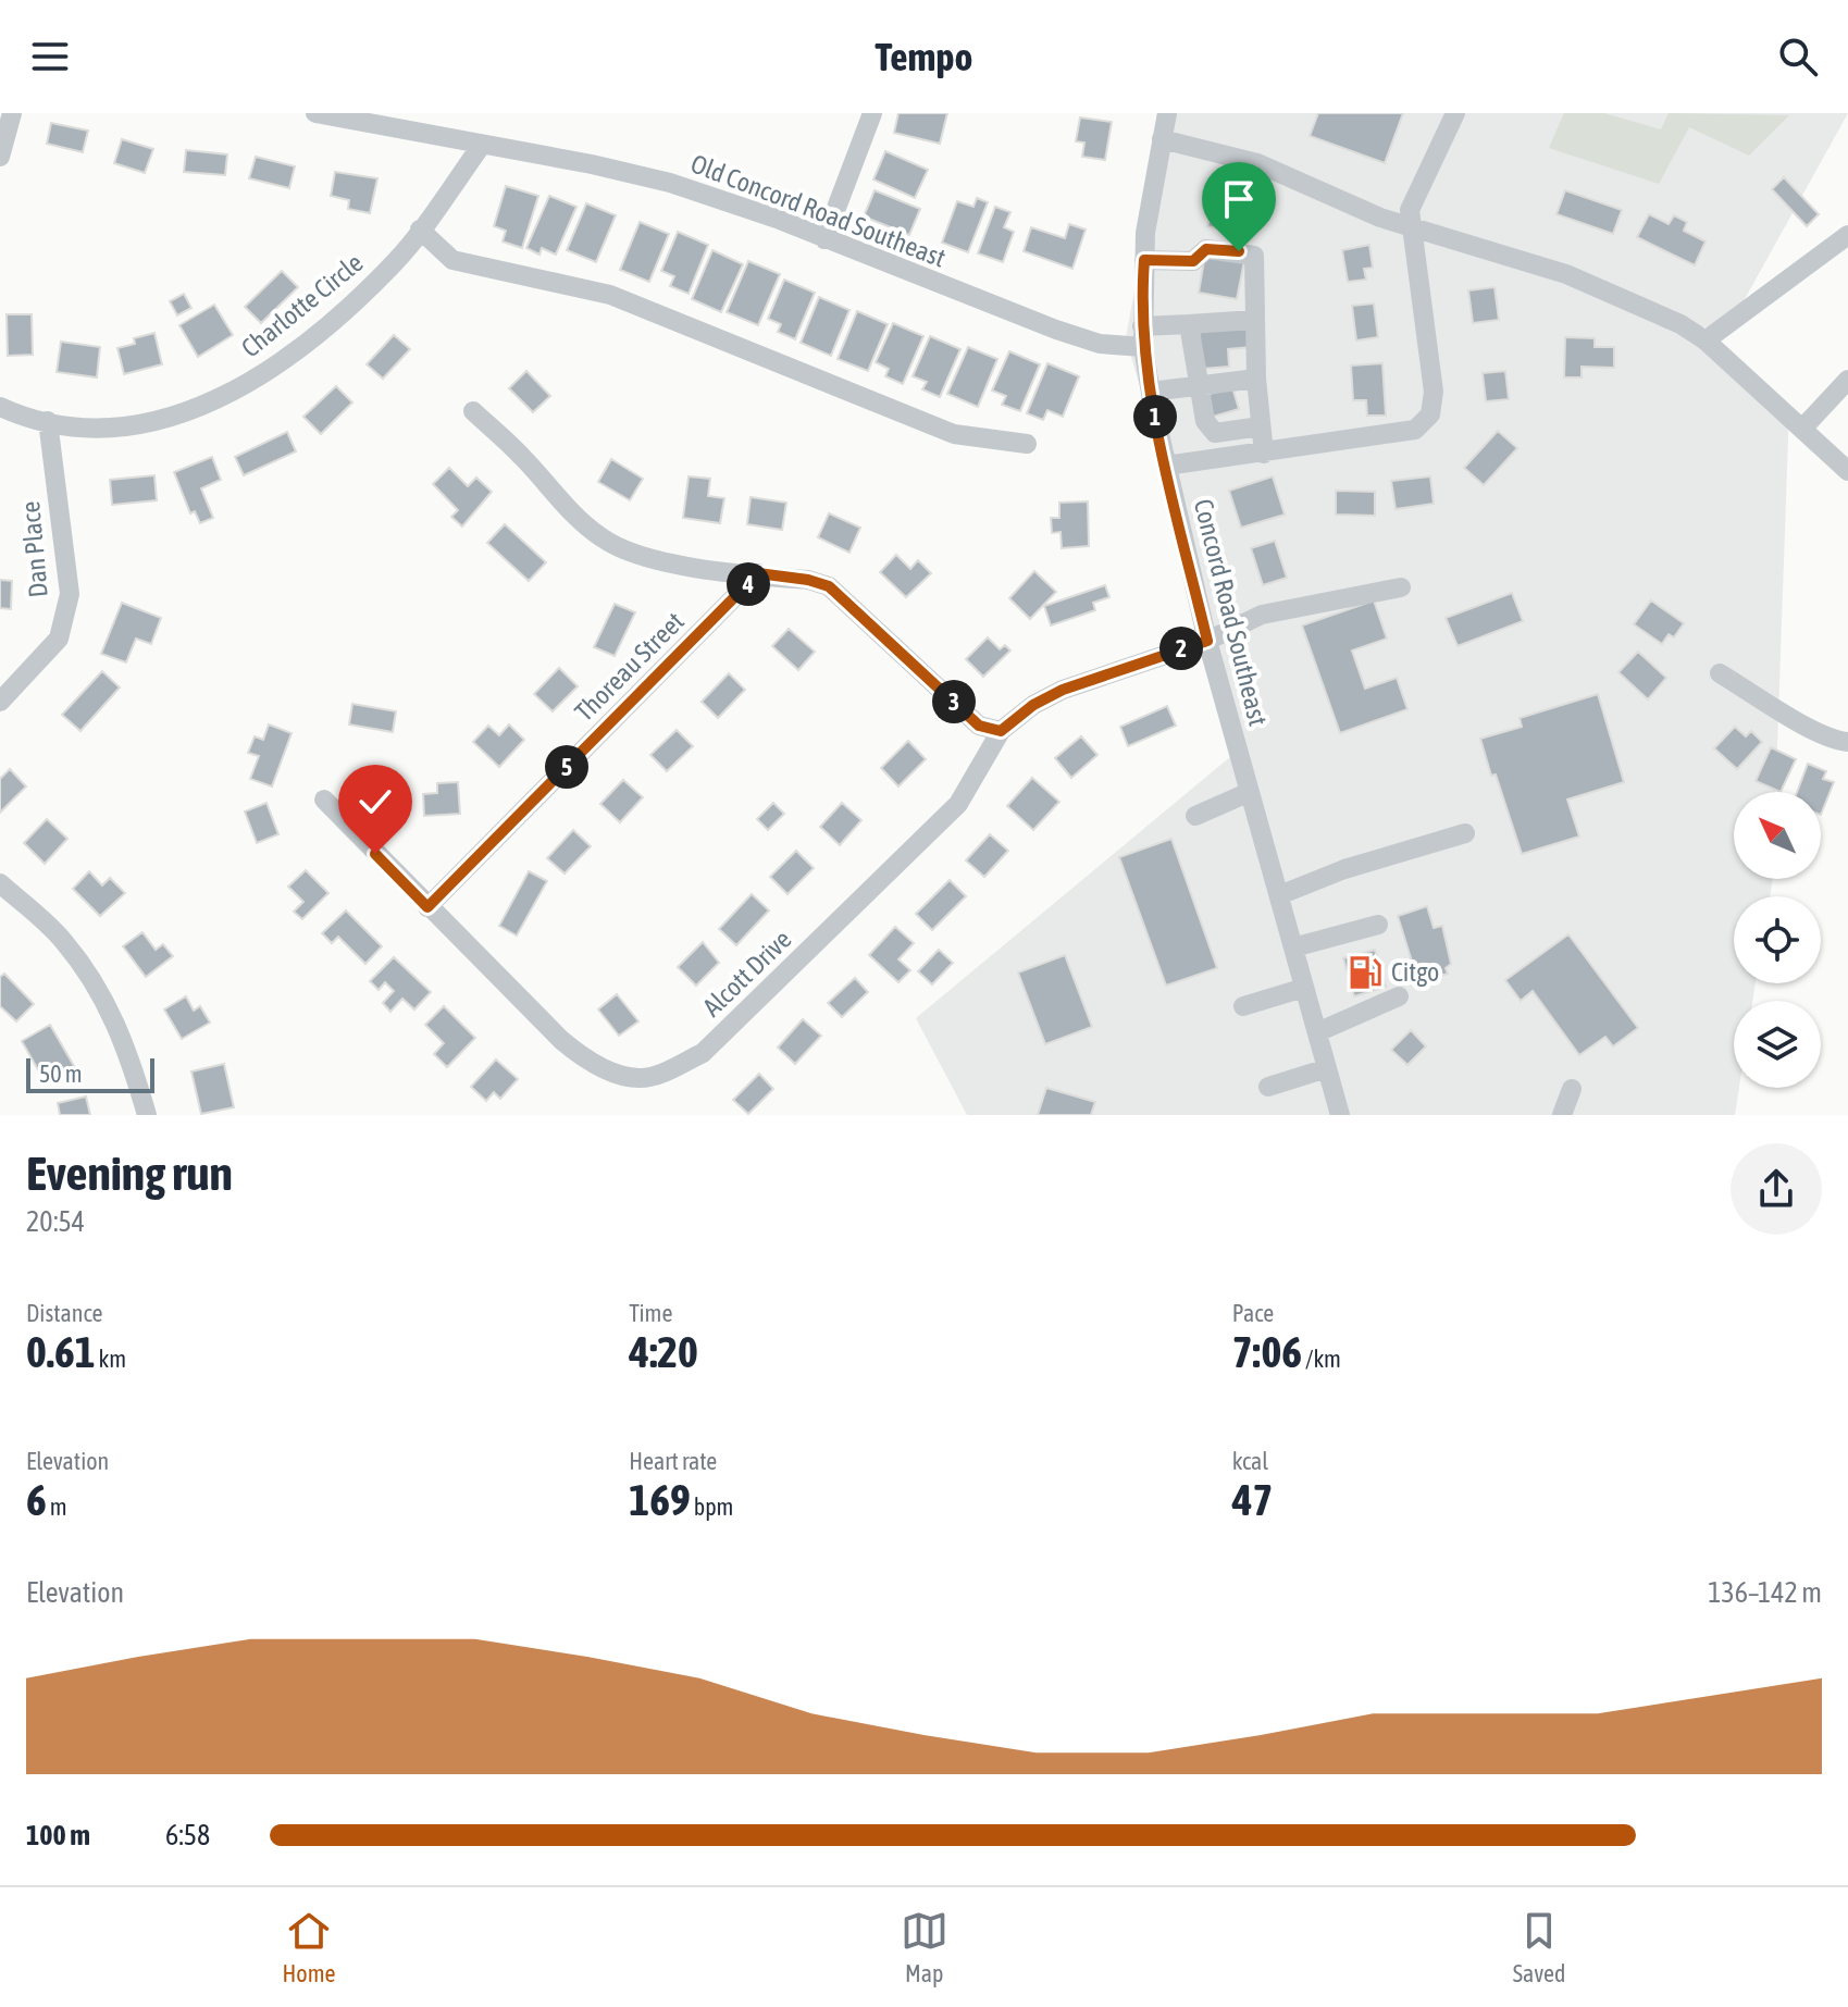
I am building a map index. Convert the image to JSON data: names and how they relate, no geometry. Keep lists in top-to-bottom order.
{
  "streets": {
    "street": [
      "Old Concord Road Southeast",
      "Charlotte Circle",
      "Dan Place",
      "Concord Road Southeast",
      "Thoreau Street",
      "Alcott Drive"
    ]
  },
  "crossings": [
    ["Old Concord Road Southeast", "Charlotte Circle"],
    ["Old Concord Road Southeast", "Concord Road Southeast"],
    ["Charlotte Circle", "Dan Place"],
    ["Concord Road Southeast", "Alcott Drive"],
    ["Thoreau Street", "Alcott Drive"]
  ],
  "places": {
    "fuel station": ["Citgo"]
  },
  "scale_bar": "50 m",
  "north": "top left",
  "page": {
    "header": "Tempo",
    "pins": [
      "1",
      "4",
      "2",
      "3",
      "5"
    ],
    "scale": "50 m",
    "heading": ["Evening run", "20:54"],
    "stats": [
      ["Distance", "0.61 km"],
      ["Time", "4:20"],
      ["Pace", "7:06 /km"],
      ["Elevation", "6 m"],
      ["Heart rate", "169 bpm"],
      ["kcal", "47"]
    ],
    "chart": ["Elevation", "136–142 m"],
    "list": [
      {
        "name": "100 m",
        "note": "6:58"
      }
    ],
    "tabs": ["Home", "Map", "Saved"]
  }
}
